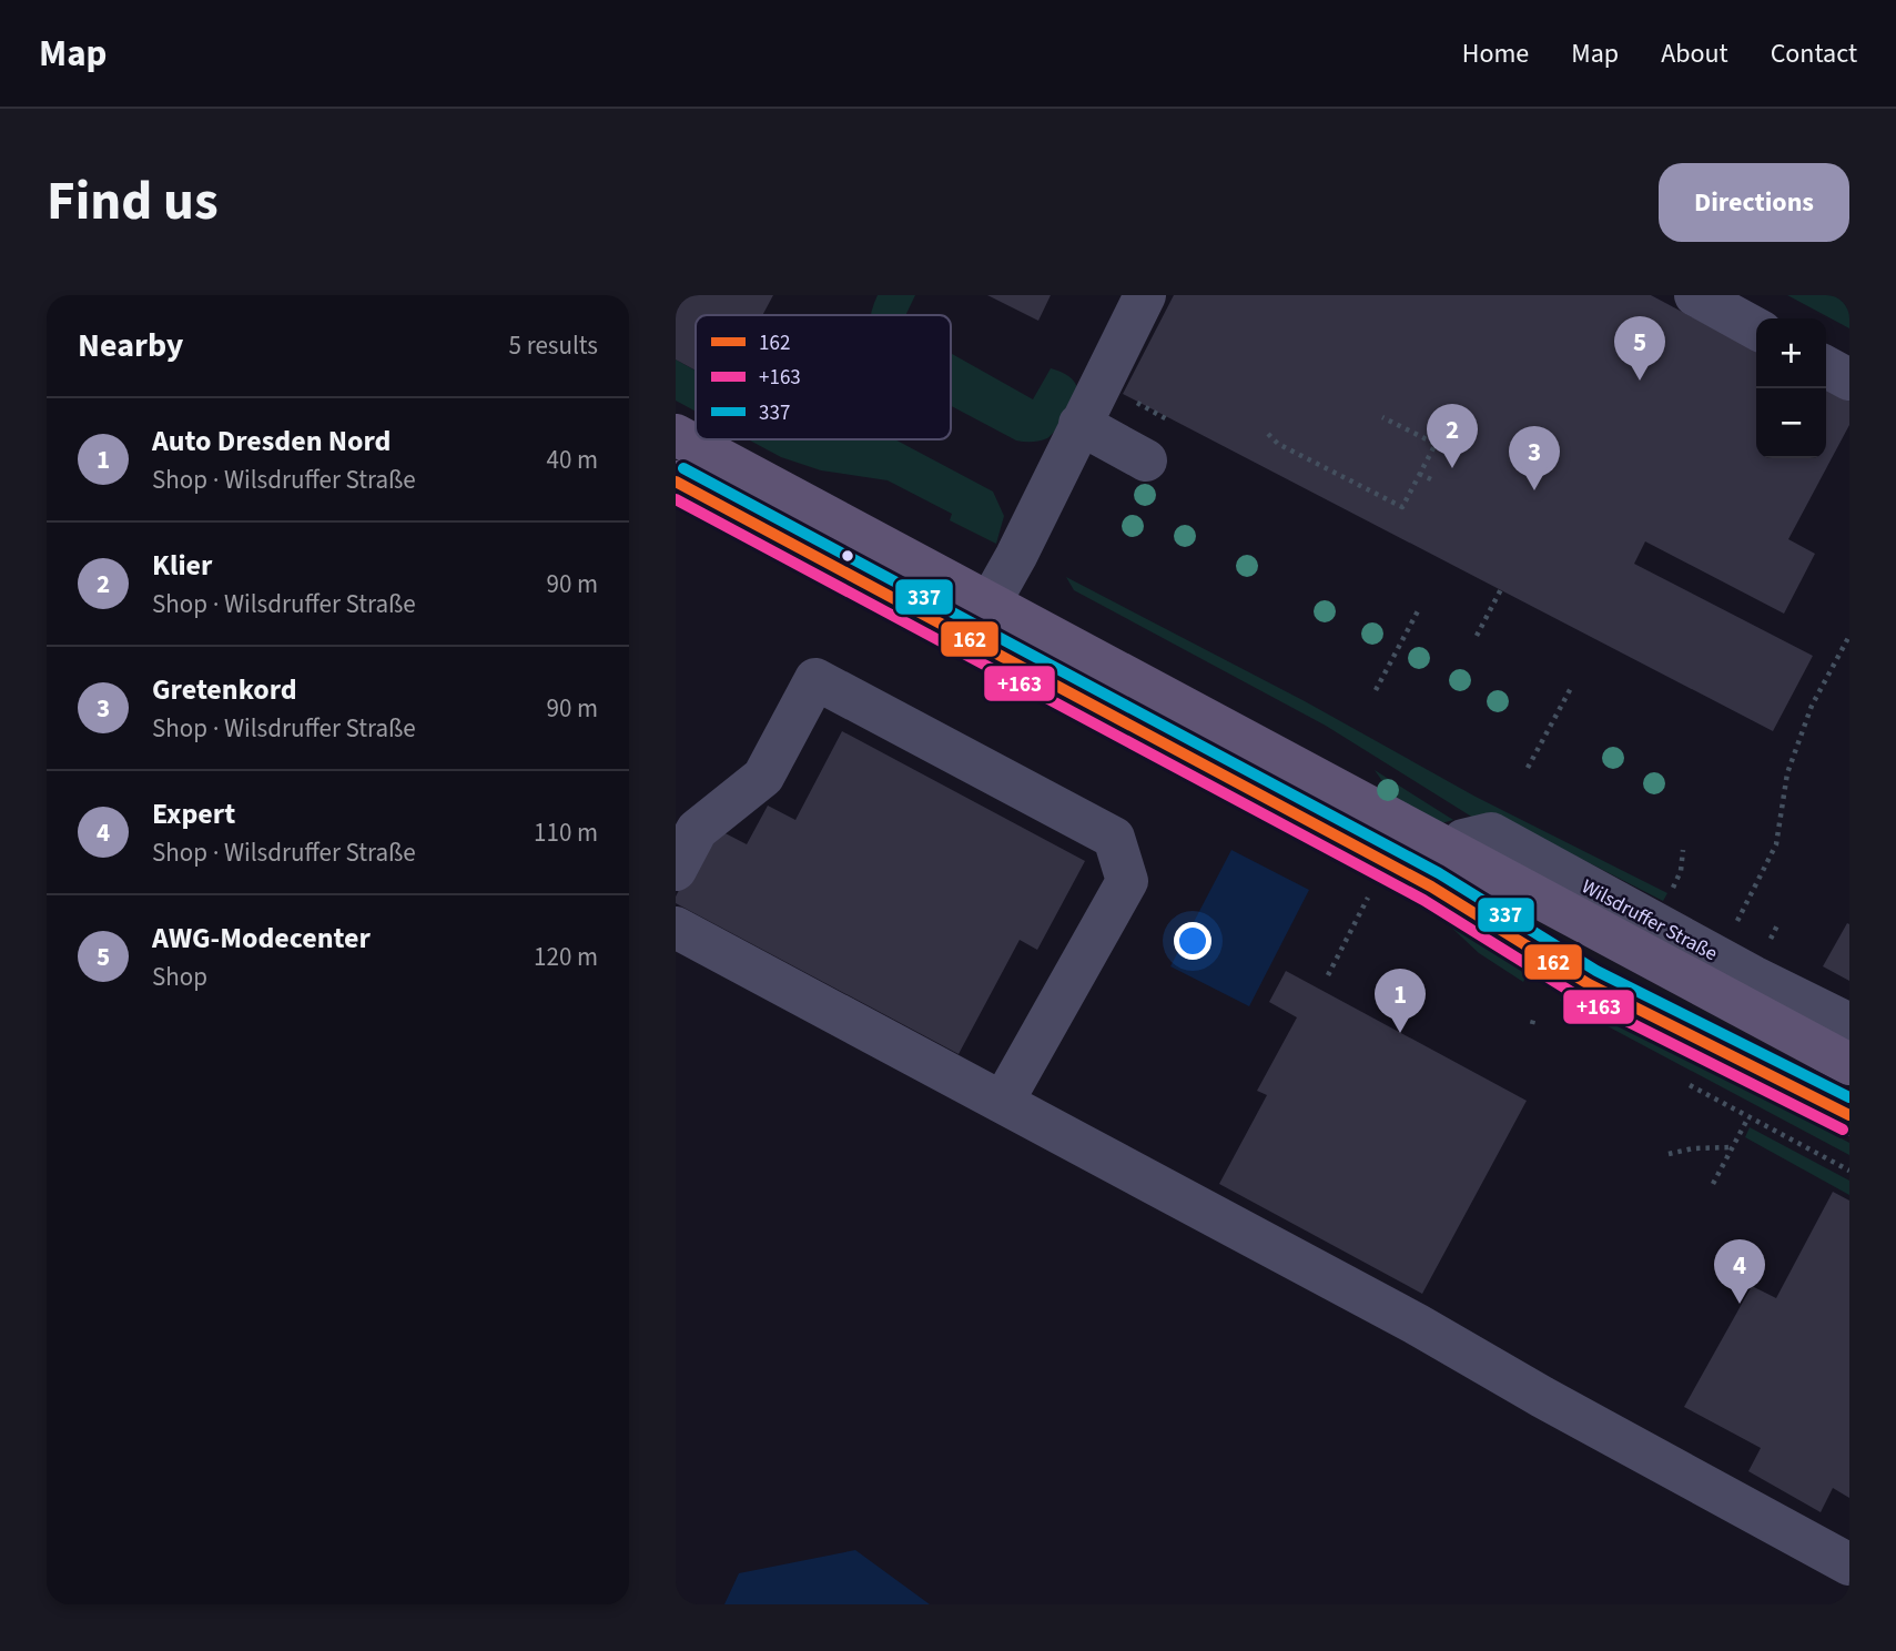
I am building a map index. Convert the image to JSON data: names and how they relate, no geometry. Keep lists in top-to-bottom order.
{
  "streets": {
    "main road": ["Wilsdruffer Straße"]
  },
  "lines": ["transit line 337", "transit line 162", "transit line +163"],
  "legend": ["162", "+163", "337"],
  "page": {
    "header": "Map",
    "nav": [
      "Home",
      "Map",
      "About",
      "Contact"
    ],
    "title": "Find us",
    "buttons": "Directions",
    "heading": ["Nearby", "5 results"],
    "pins": [
      "5",
      "2",
      "3",
      "1",
      "4"
    ],
    "map_buttons": ["+", "−"],
    "list": [
      {
        "mark": "1",
        "name": "Auto Dresden Nord",
        "note": "Shop · Wilsdruffer Straße",
        "value": "40 m"
      },
      {
        "mark": "2",
        "name": "Klier",
        "note": "Shop · Wilsdruffer Straße",
        "value": "90 m"
      },
      {
        "mark": "3",
        "name": "Gretenkord",
        "note": "Shop · Wilsdruffer Straße",
        "value": "90 m"
      },
      {
        "mark": "4",
        "name": "Expert",
        "note": "Shop · Wilsdruffer Straße",
        "value": "110 m"
      },
      {
        "mark": "5",
        "name": "AWG-Modecenter",
        "note": "Shop",
        "value": "120 m"
      }
    ]
  }
}
